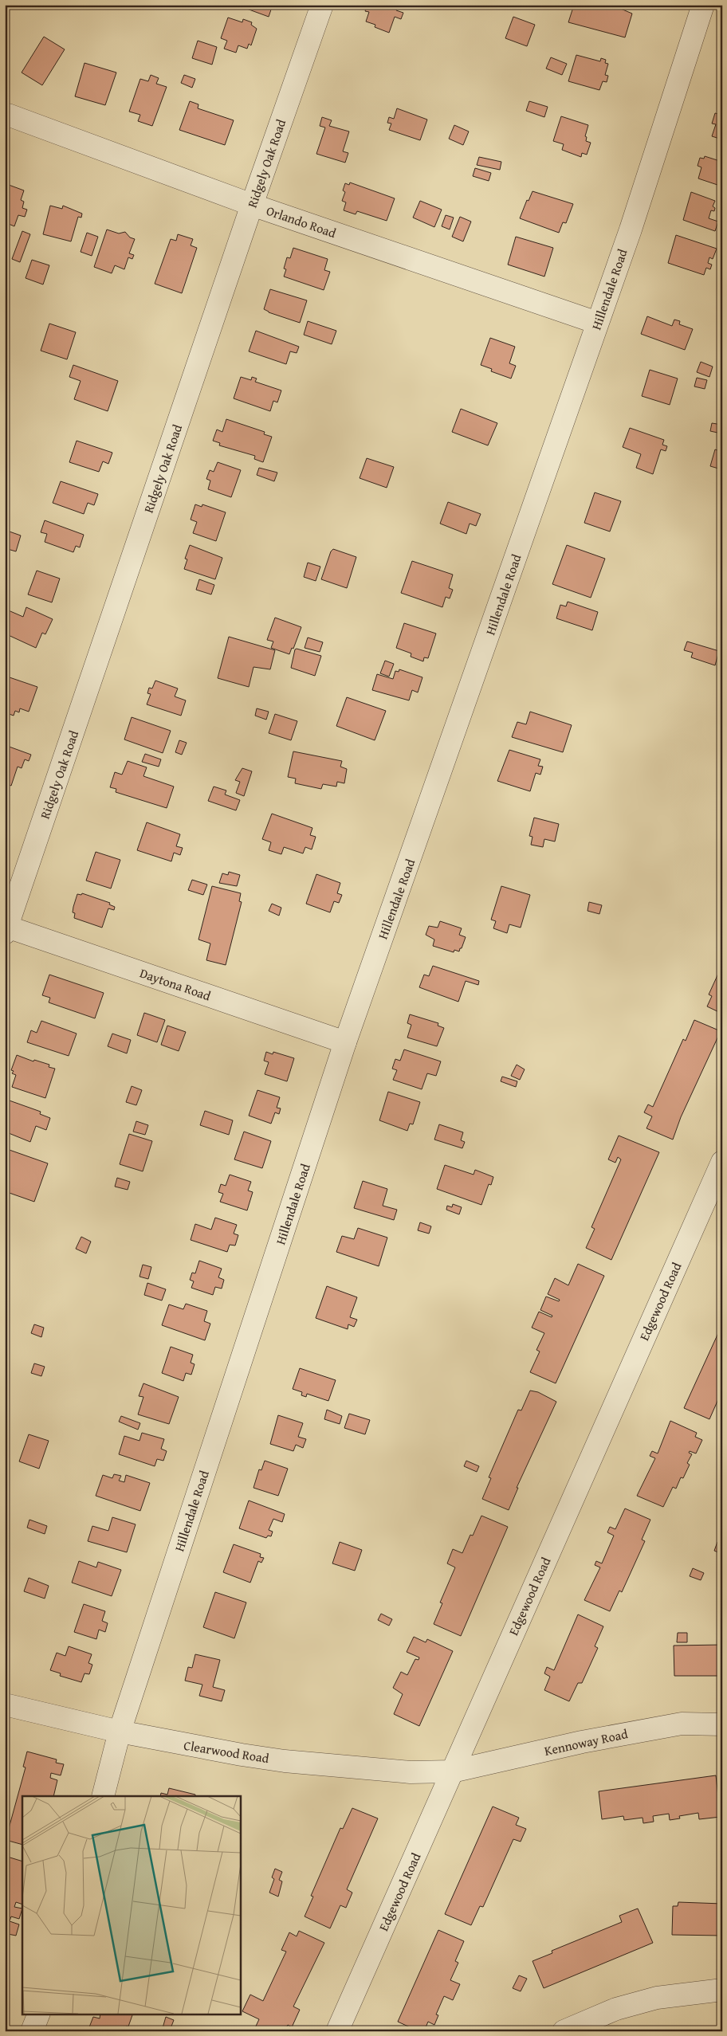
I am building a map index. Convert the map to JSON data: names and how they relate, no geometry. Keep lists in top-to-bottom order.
{
  "streets": {
    "street": [
      "Ridgely Oak Road",
      "Orlando Road",
      "Hillendale Road",
      "Daytona Road",
      "Edgewood Road",
      "Kennoway Road",
      "Clearwood Road"
    ]
  },
  "crossings": [
    ["Ridgely Oak Road", "Orlando Road"],
    ["Ridgely Oak Road", "Daytona Road"],
    ["Orlando Road", "Hillendale Road"],
    ["Hillendale Road", "Daytona Road"],
    ["Hillendale Road", "Clearwood Road"],
    ["Edgewood Road", "Kennoway Road"],
    ["Edgewood Road", "Clearwood Road"],
    ["Kennoway Road", "Clearwood Road"]
  ]
}
